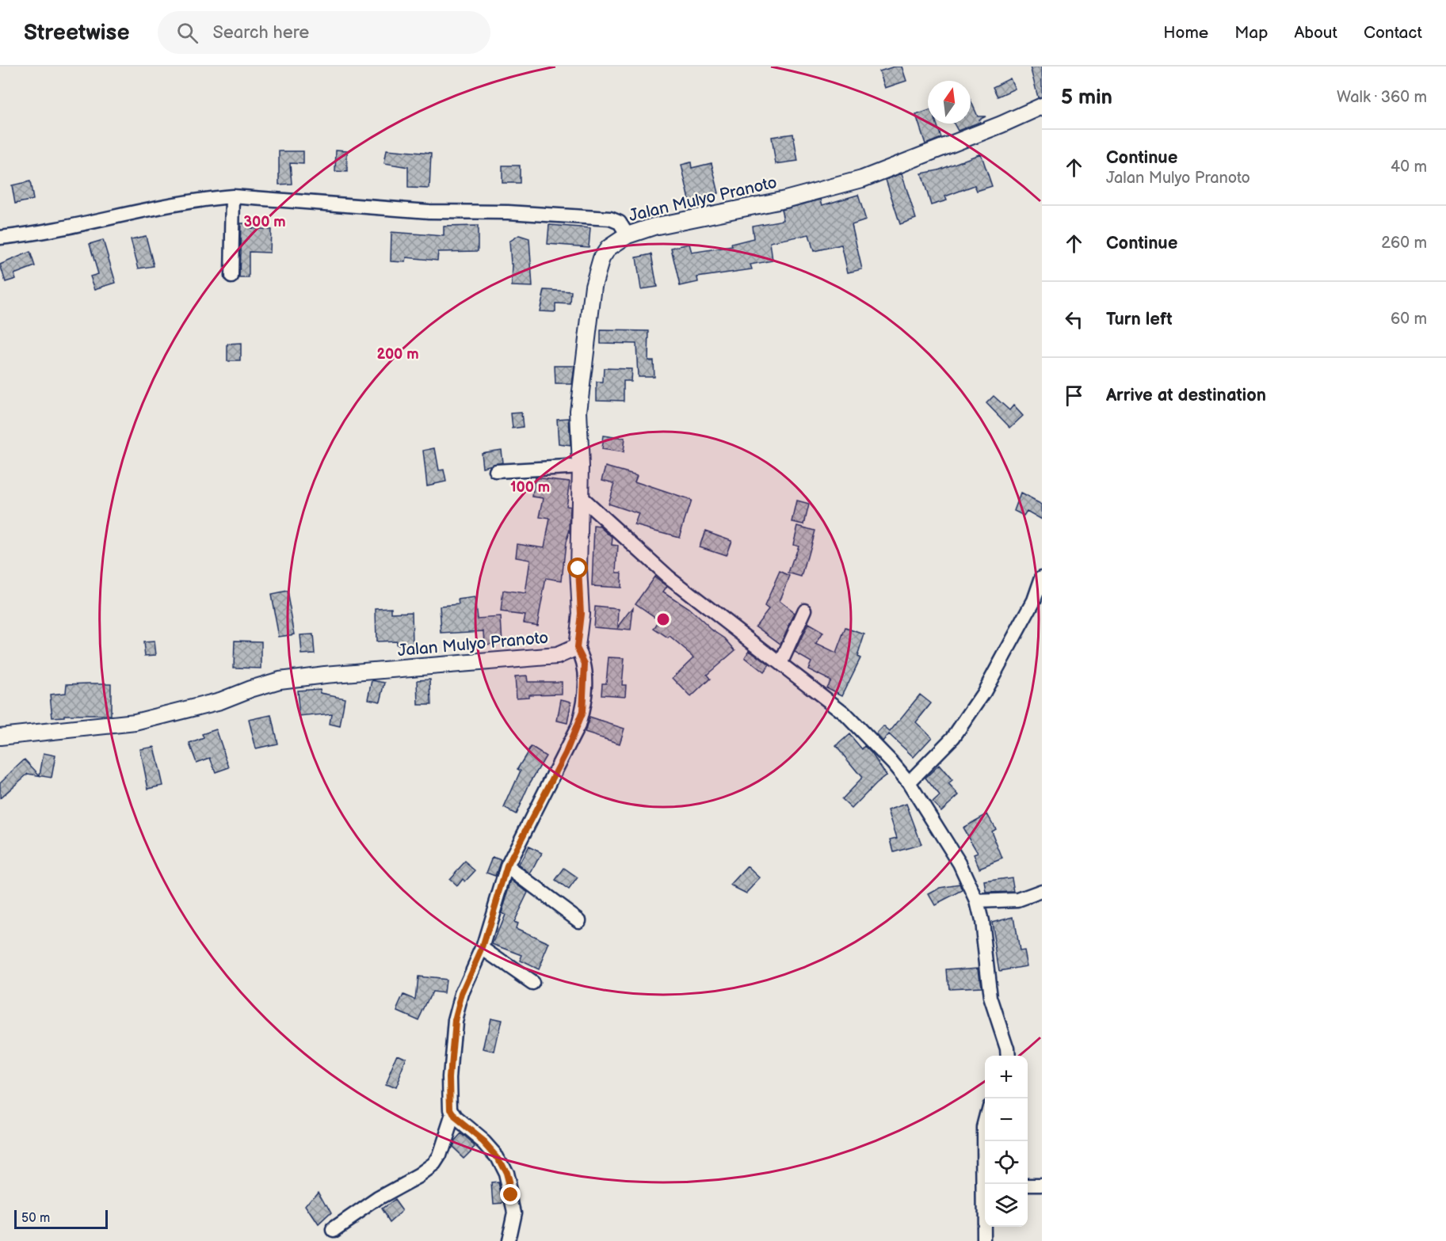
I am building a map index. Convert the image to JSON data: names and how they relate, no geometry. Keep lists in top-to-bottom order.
{
  "streets": {
    "street": ["Jalan Mulyo Pranoto"]
  },
  "scale_bar": "50 m",
  "north": "top",
  "page": {
    "header": "Streetwise",
    "search": "Search here",
    "nav": [
      "Home",
      "Map",
      "About",
      "Contact"
    ],
    "heading": ["5 min", "Walk · 360 m"],
    "list": [
      ["Continue", "Jalan Mulyo Pranoto", "40 m"],
      ["Continue", "260 m"],
      ["Turn left", "60 m"],
      "Arrive at destination"
    ],
    "map_buttons": ["+", "−"],
    "scale": "50 m"
  },
  "rings": ["300 m", "200 m", "100 m"]
}
